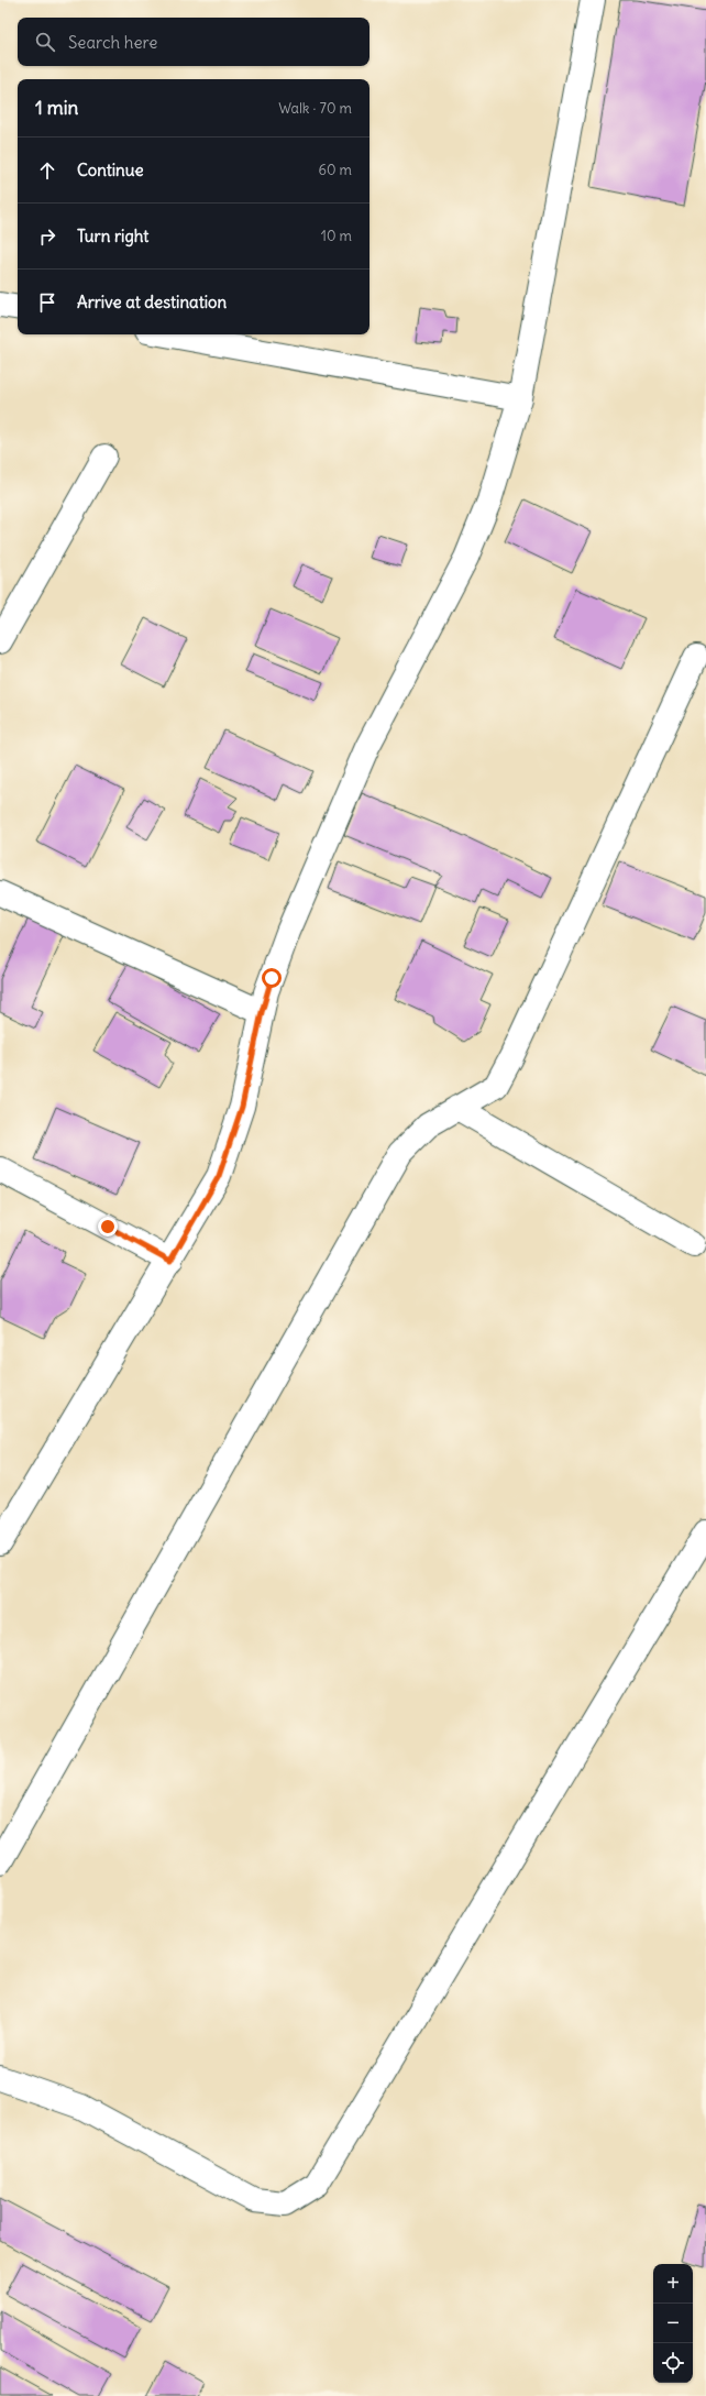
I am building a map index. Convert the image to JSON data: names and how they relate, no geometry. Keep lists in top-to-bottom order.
{
  "page": {
    "search": "Search here",
    "heading": ["1 min", "Walk · 70 m"],
    "list": [
      ["Continue", "60 m"],
      ["Turn right", "10 m"],
      "Arrive at destination"
    ],
    "map_buttons": ["+", "−"]
  }
}
